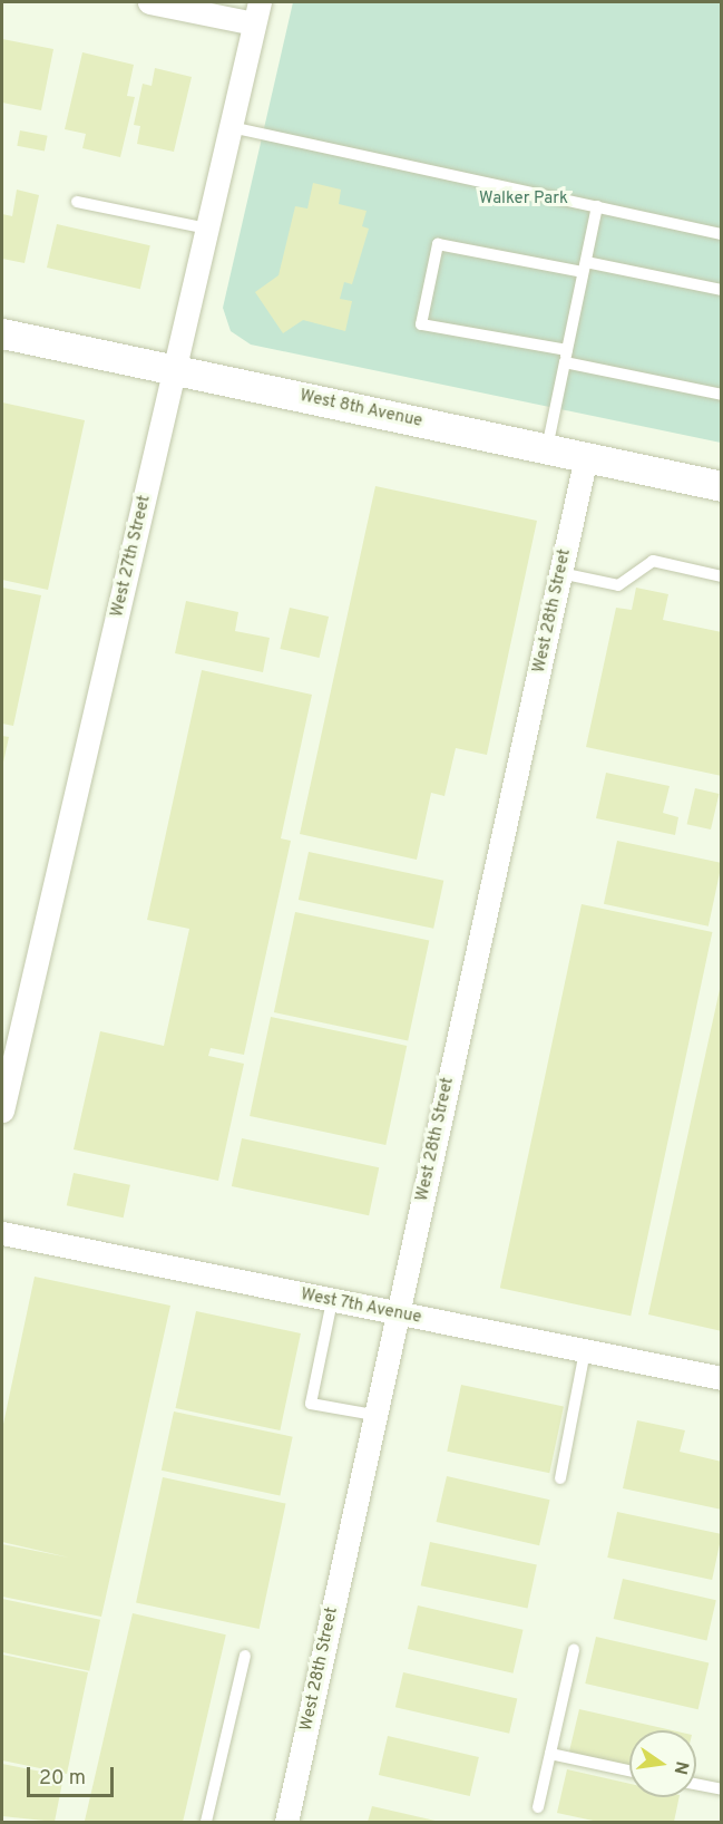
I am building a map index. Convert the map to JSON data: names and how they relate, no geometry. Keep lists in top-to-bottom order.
{
  "streets": {
    "street": [
      "West 8th Avenue",
      "West 27th Street",
      "West 28th Street",
      "West 7th Avenue"
    ]
  },
  "crossings": [
    ["West 8th Avenue", "West 27th Street"],
    ["West 8th Avenue", "West 28th Street"],
    ["West 28th Street", "West 7th Avenue"]
  ],
  "parks": ["Walker Park"],
  "scale_bar": "20 m",
  "north": "right"
}
